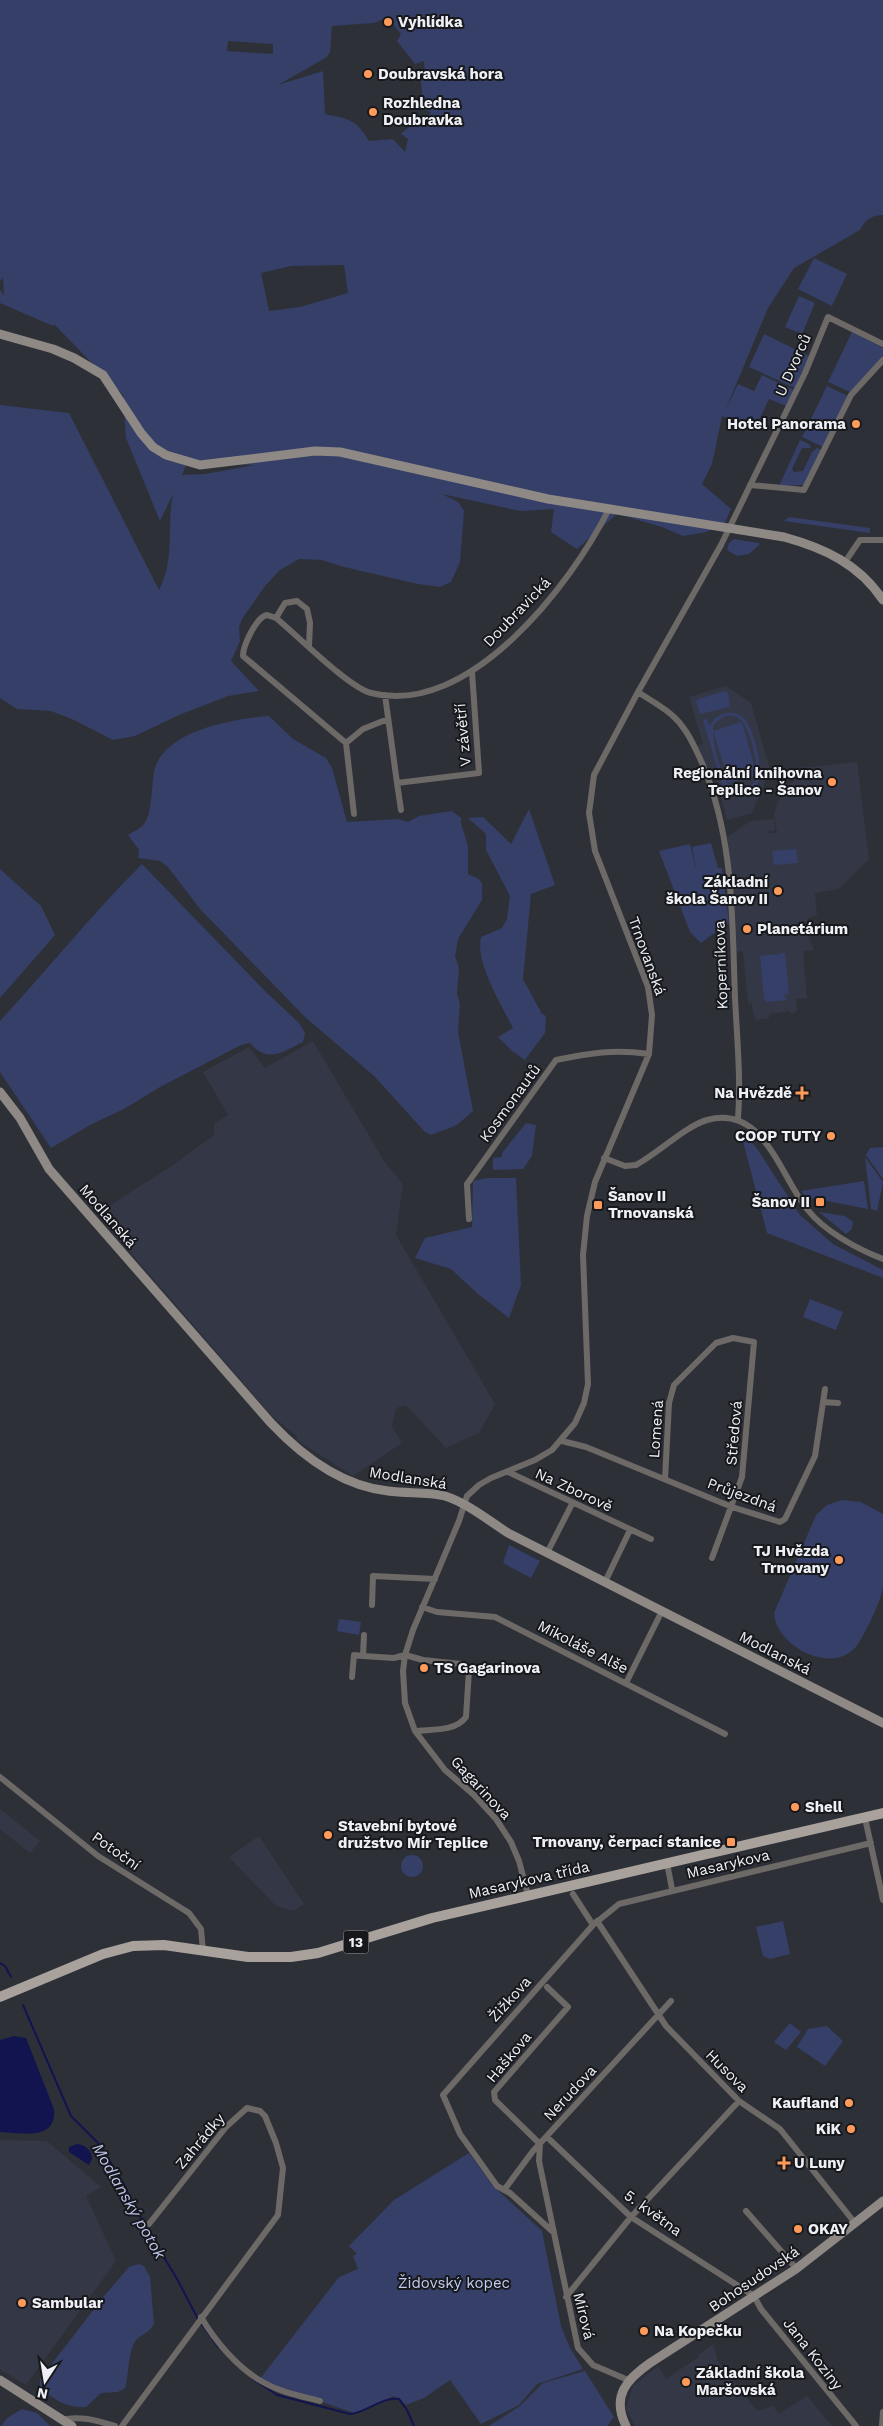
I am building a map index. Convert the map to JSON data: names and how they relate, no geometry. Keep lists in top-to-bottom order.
{
  "streets": {
    "main road": ["Masarykova třída", "13"],
    "street": [
      "U Dvorců",
      "Doubravická",
      "V závětří",
      "Trnovanská",
      "Koperníkova",
      "Kosmonautů",
      "Modlanská",
      "Lomená",
      "Středová",
      "Na Zborově",
      "Průjezdná",
      "Mikoláše Alše",
      "Gagarinova",
      "Potoční",
      "Masarykova",
      "Žižkova",
      "Haškova",
      "Husova",
      "Nerudova",
      "Zahrádky",
      "5. května",
      "Bohosudovská",
      "Mírová",
      "Jana Koziny"
    ]
  },
  "crossings": [
    ["U Dvorců", "Trnovanská"],
    ["Doubravická", "V závětří"],
    ["Trnovanská", "Koperníkova"],
    ["Trnovanská", "Kosmonautů"],
    ["Trnovanská", "Modlanská"],
    ["Trnovanská", "Na Zborově"],
    ["Trnovanská", "Průjezdná"],
    ["Trnovanská", "Gagarinova"],
    ["Modlanská", "Gagarinova"],
    ["Lomená", "Středová"],
    ["Lomená", "Průjezdná"],
    ["Středová", "Průjezdná"],
    ["Mikoláše Alše", "Gagarinova"],
    ["Gagarinova", "Masarykova třída"],
    ["Potoční", "Masarykova třída"],
    ["Masarykova", "Žižkova"],
    ["Masarykova", "Husova"],
    ["Žižkova", "Husova"],
    ["Žižkova", "Nerudova"],
    ["Haškova", "Nerudova"],
    ["Haškova", "Mírová"],
    ["Husova", "Nerudova"],
    ["Husova", "Bohosudovská"],
    ["Nerudova", "5. května"],
    ["Nerudova", "Mírová"],
    ["5. května", "Bohosudovská"],
    ["5. května", "Jana Koziny"],
    ["Bohosudovská", "Mírová"],
    ["Bohosudovská", "Jana Koziny"]
  ],
  "water": ["Modlanský potok"],
  "parks": ["Židovský kopec"],
  "places": {
    "other": [
      "Vyhlídka",
      "Doubravská hora",
      "Rozhledna Doubravka",
      "Hotel Panorama",
      "Regionální knihovna Teplice - Šanov",
      "Základní škola Šanov II",
      "Planetárium",
      "COOP TUTY",
      "TJ Hvězda Trnovany",
      "TS Gagarinova",
      "Shell",
      "Stavební bytové družstvo Mír Teplice",
      "Kaufland",
      "KiK",
      "OKAY",
      "Sambular",
      "Na Kopečku",
      "Základní škola Maršovská"
    ],
    "health": ["Na Hvězdě", "U Luny"],
    "transit": ["Šanov II", "Šanov II Trnovanská", "Trnovany, čerpací stanice"]
  },
  "north": "bottom"
}
